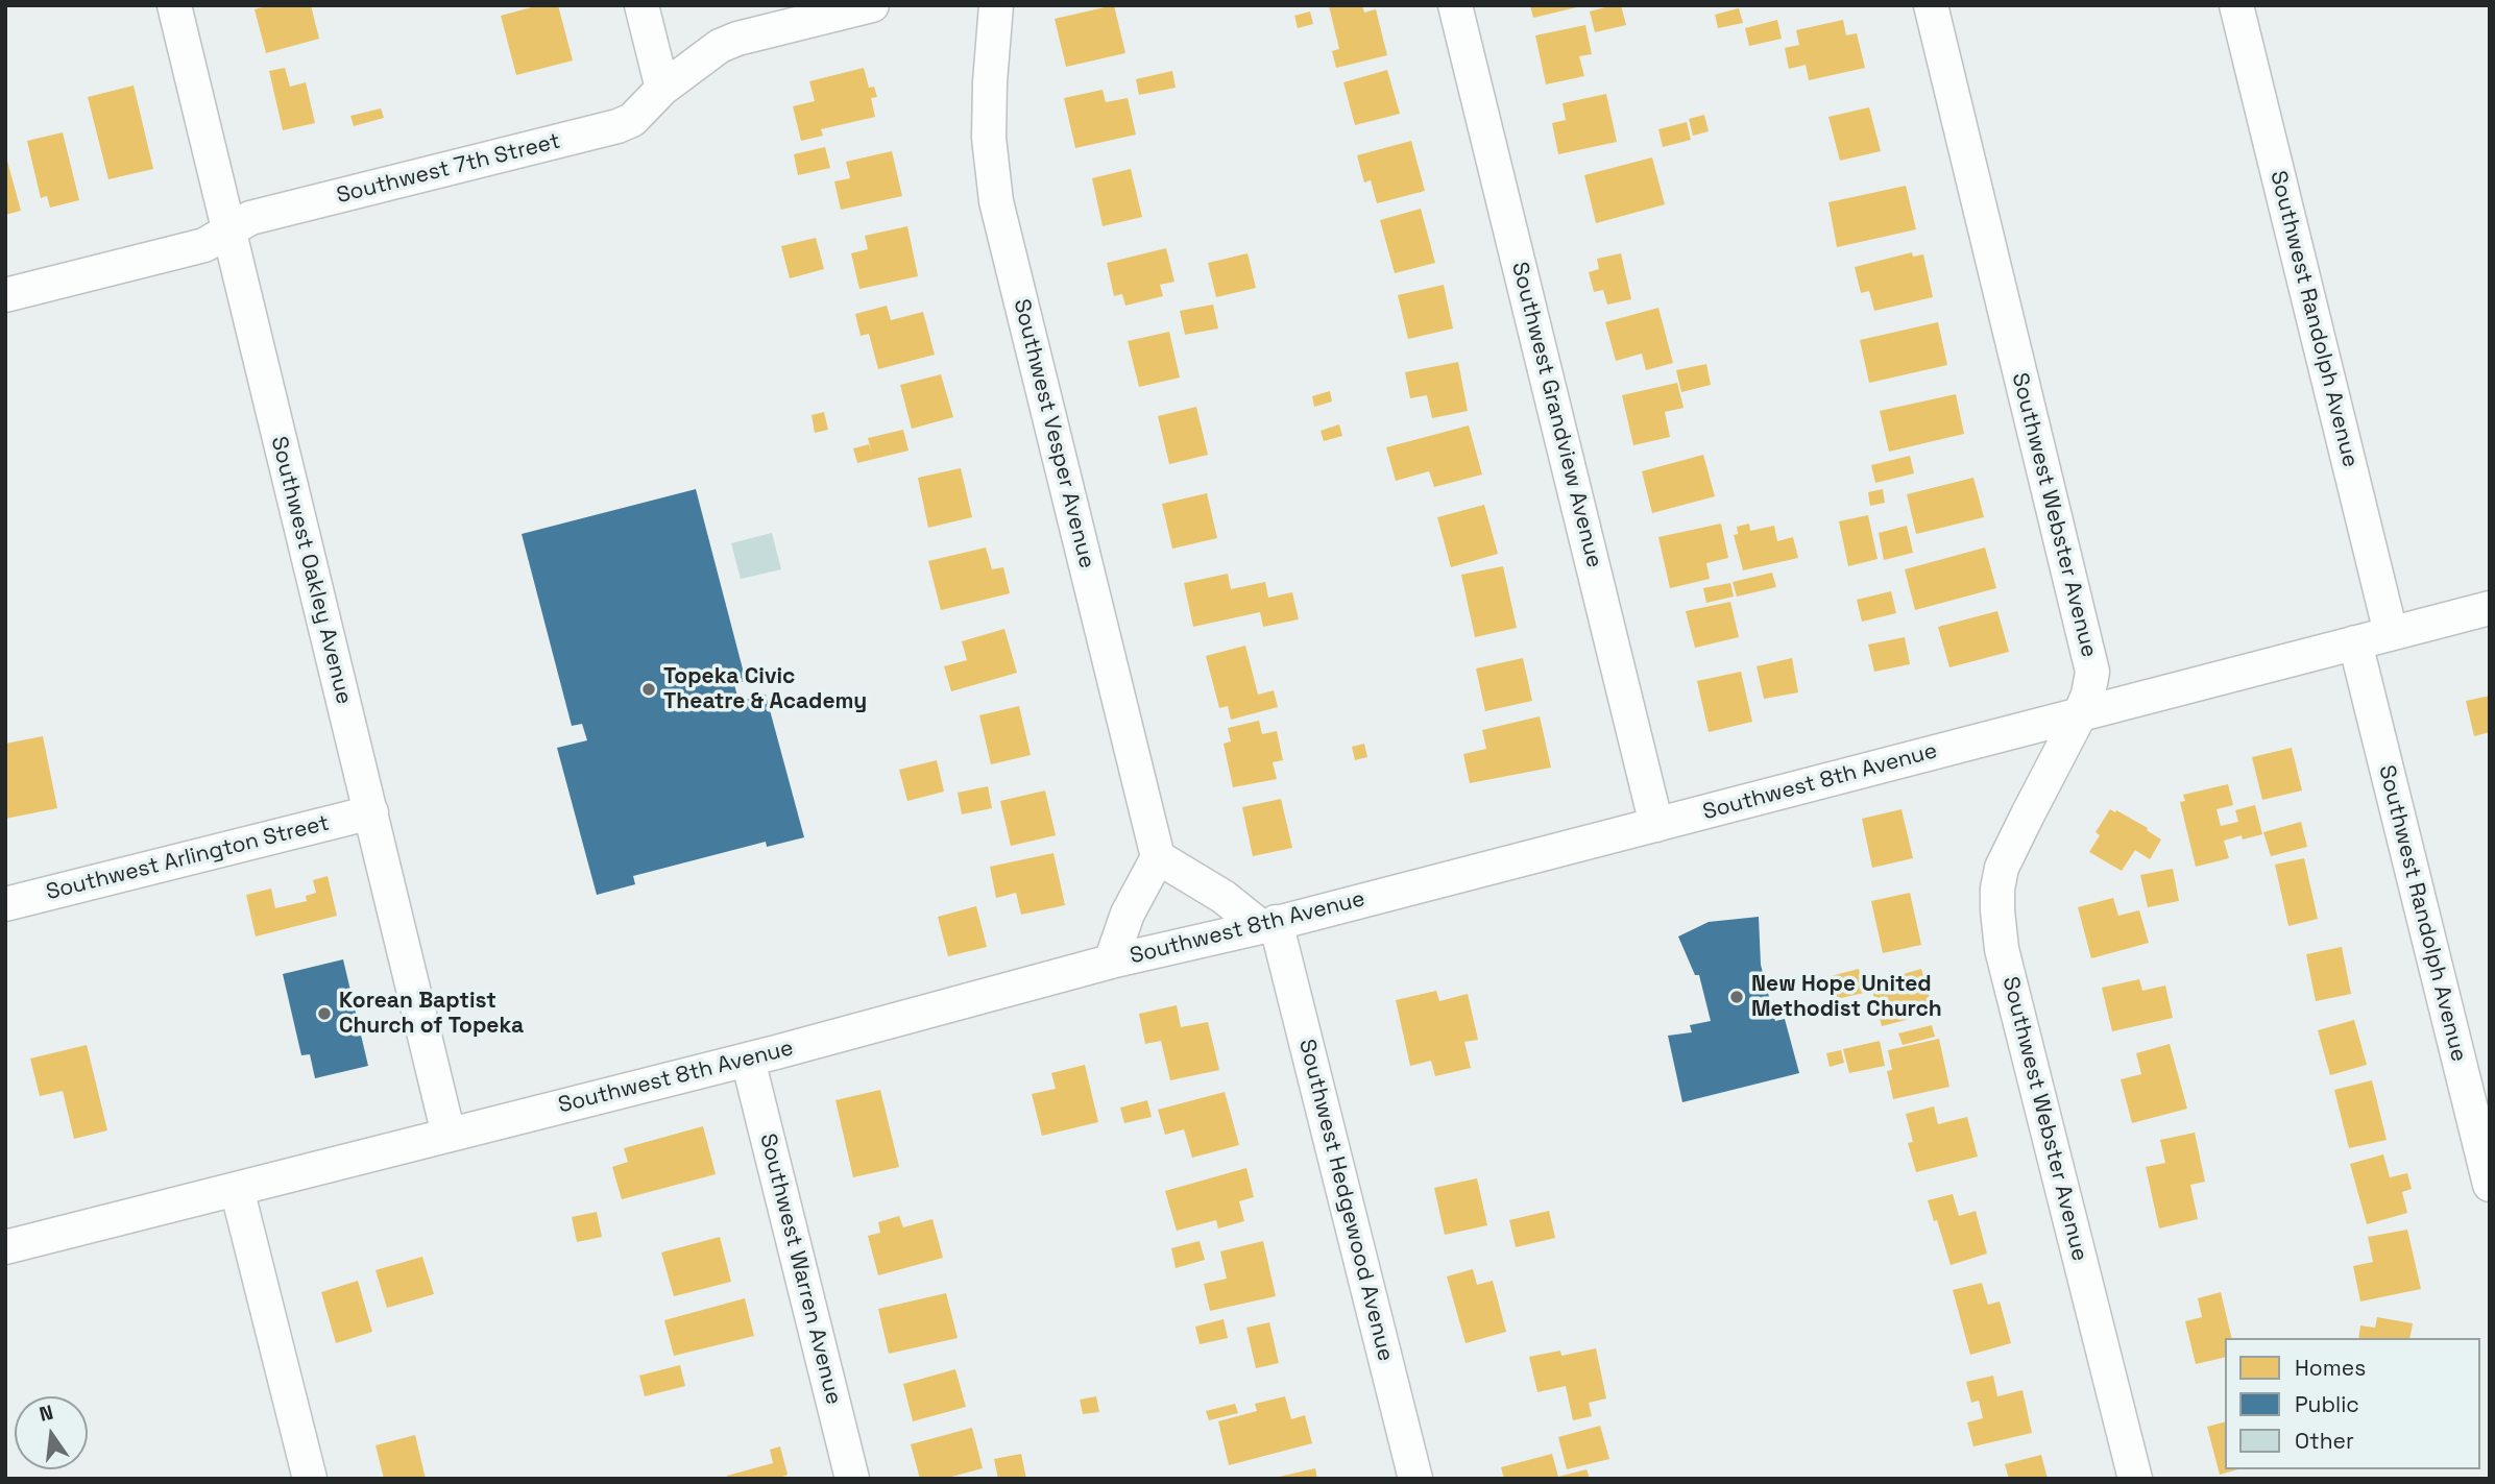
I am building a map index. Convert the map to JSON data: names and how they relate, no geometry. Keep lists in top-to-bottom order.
{
  "streets": {
    "street": [
      "Southwest 7th Street",
      "Southwest Randolph Avenue",
      "Southwest Grandview Avenue",
      "Southwest Vesper Avenue",
      "Southwest Webster Avenue",
      "Southwest Oakley Avenue",
      "Southwest 8th Avenue",
      "Southwest Arlington Street",
      "Southwest Hedgewood Avenue",
      "Southwest Warren Avenue"
    ]
  },
  "crossings": [
    ["Southwest 7th Street", "Southwest Oakley Avenue"],
    ["Southwest Randolph Avenue", "Southwest 8th Avenue"],
    ["Southwest Grandview Avenue", "Southwest 8th Avenue"],
    ["Southwest Webster Avenue", "Southwest 8th Avenue"],
    ["Southwest Oakley Avenue", "Southwest 8th Avenue"],
    ["Southwest Oakley Avenue", "Southwest Arlington Street"],
    ["Southwest 8th Avenue", "Southwest Hedgewood Avenue"],
    ["Southwest 8th Avenue", "Southwest Warren Avenue"]
  ],
  "places": ["Topeka Civic Theatre & Academy", "New Hope United Methodist Church", "Korean Baptist Church of Topeka"],
  "legend": ["Homes", "Public", "Other"],
  "north": "top"
}
